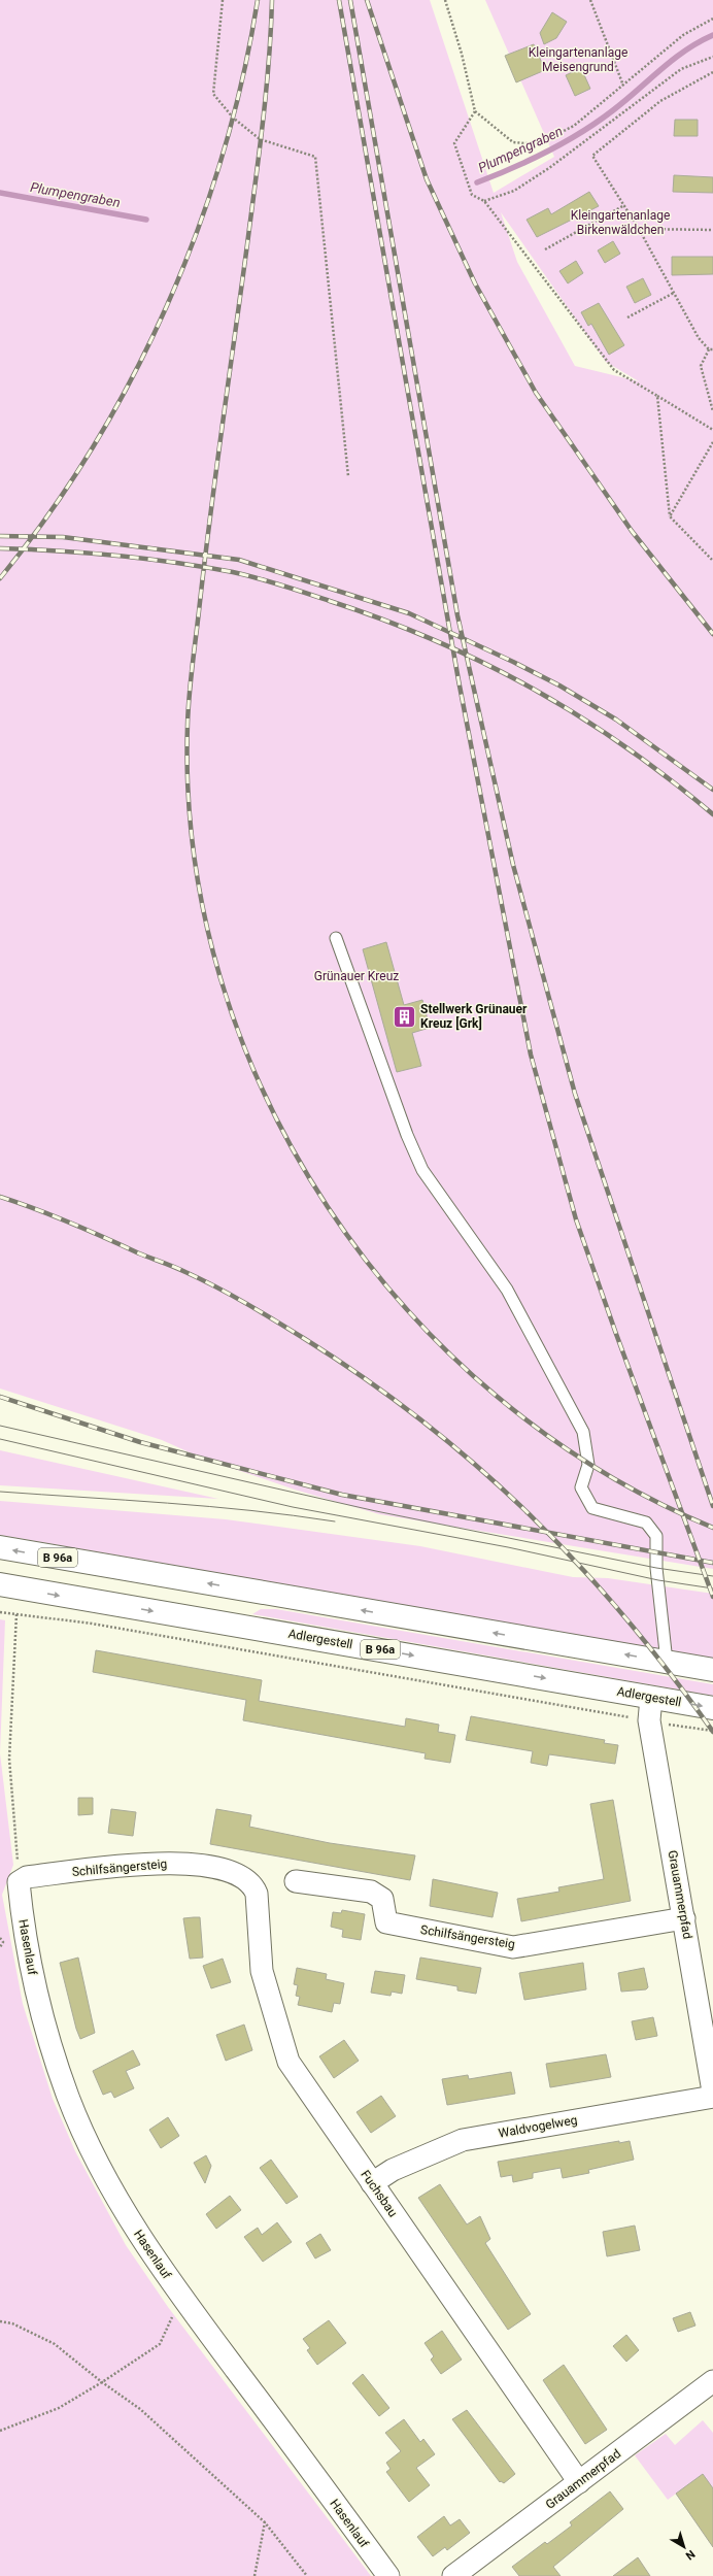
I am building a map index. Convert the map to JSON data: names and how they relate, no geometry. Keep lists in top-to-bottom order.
{
  "streets": {
    "main road": ["B 96a", "Adlergestell"],
    "street": [
      "Schilfsängersteig",
      "Grauammerpfad",
      "Hasenlauf",
      "Waldvogelweg",
      "Fuchsbau"
    ]
  },
  "crossings": [
    ["Adlergestell", "Grauammerpfad"],
    ["Schilfsängersteig", "Grauammerpfad"],
    ["Schilfsängersteig", "Hasenlauf"],
    ["Schilfsängersteig", "Fuchsbau"],
    ["Grauammerpfad", "Fuchsbau"],
    ["Waldvogelweg", "Fuchsbau"]
  ],
  "water": ["Plumpengraben"],
  "parks": ["Kleingartenanlage Meisengrund", "Kleingartenanlage Birkenwäldchen", "Grünauer Kreuz"],
  "places": {
    "building": ["Stellwerk Grünauer Kreuz [Grk]"]
  },
  "north": "bottom right"
}
